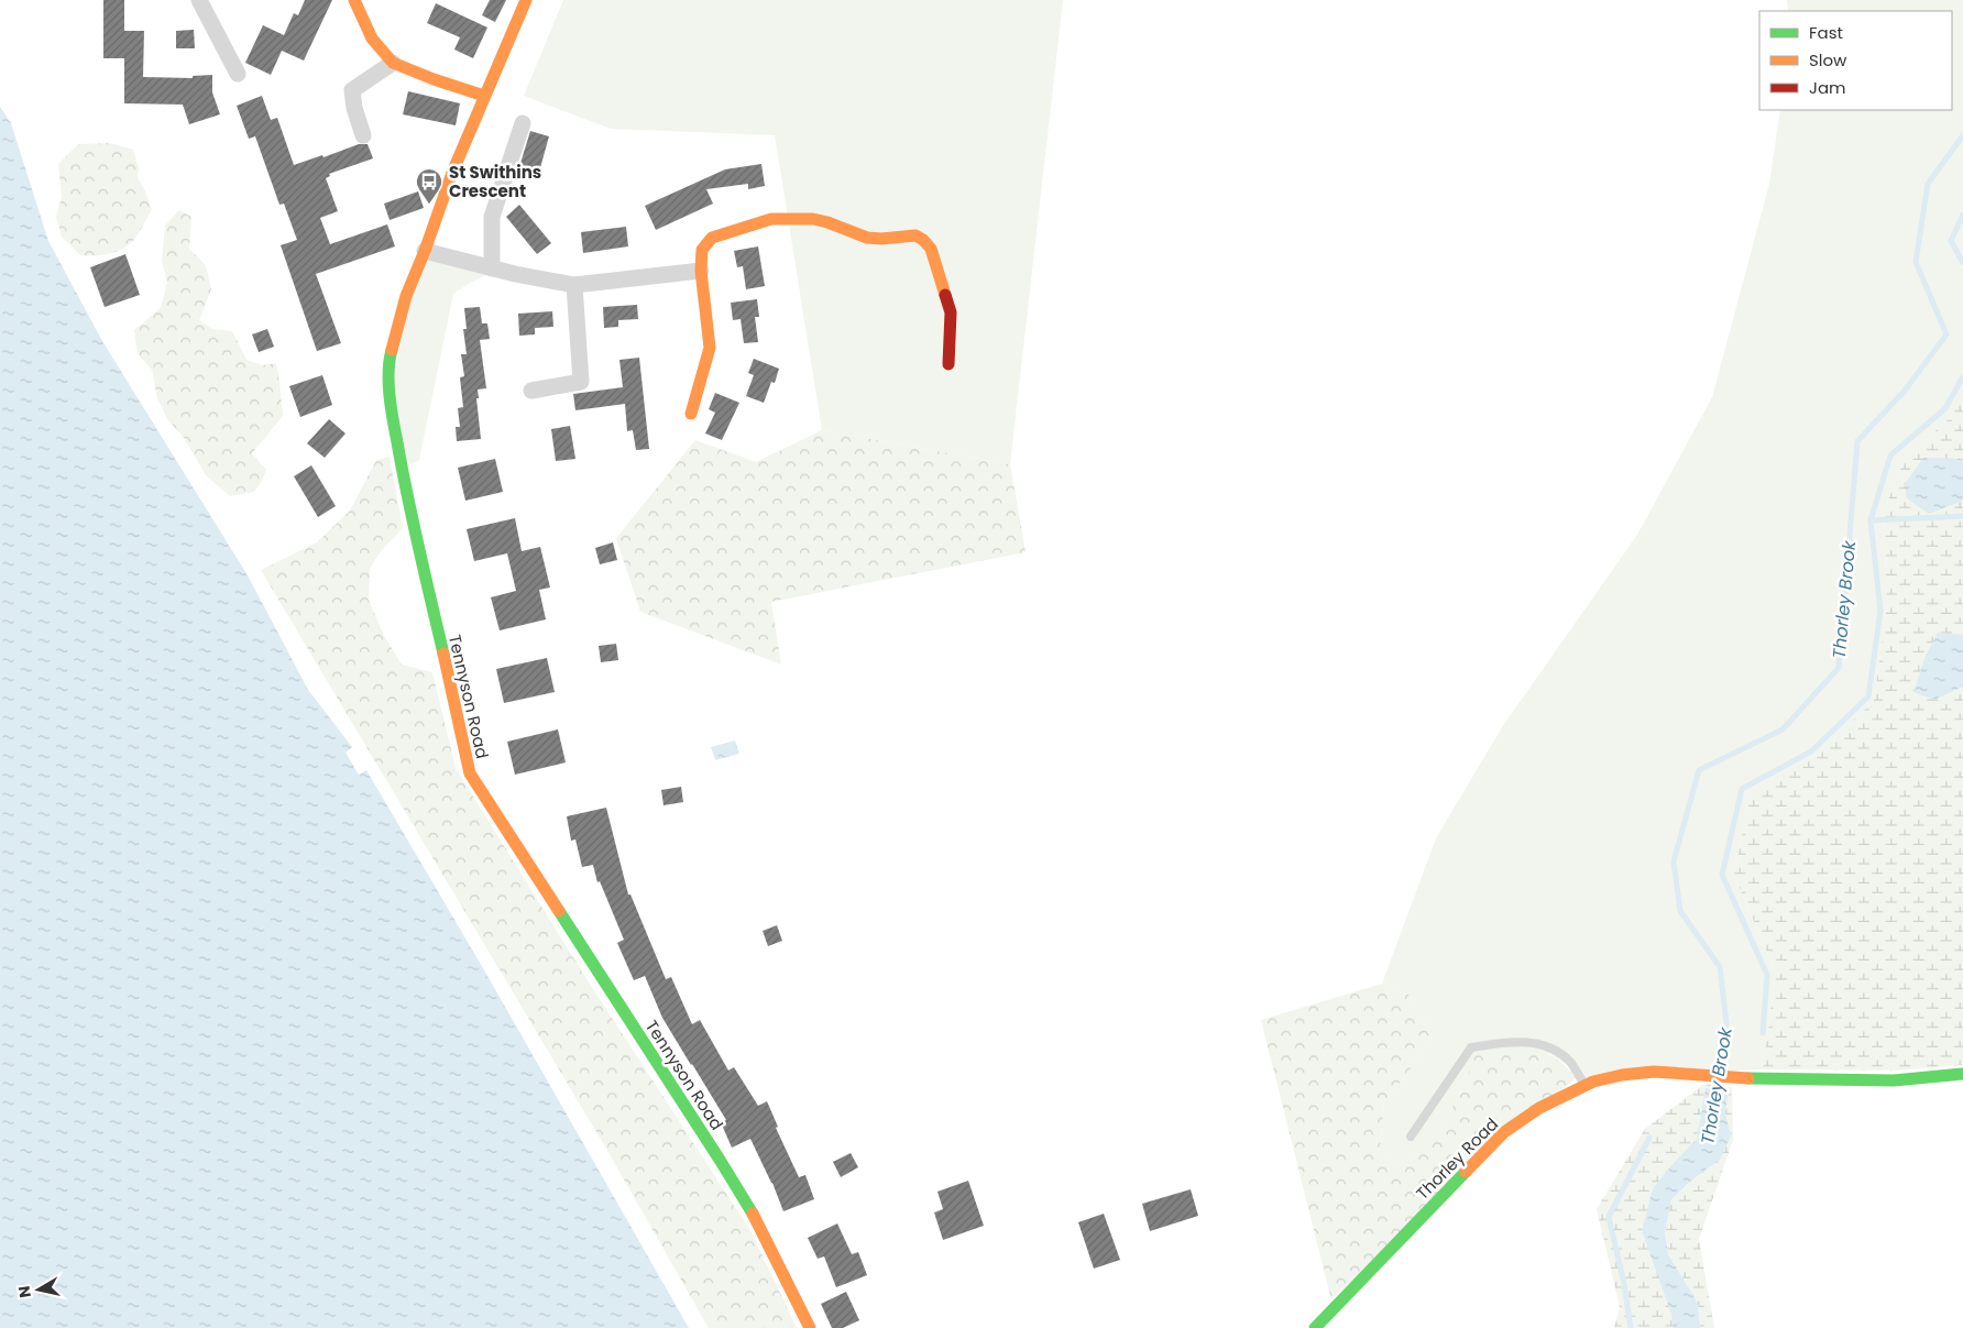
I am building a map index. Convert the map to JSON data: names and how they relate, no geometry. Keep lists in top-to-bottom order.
{
  "streets": {
    "main road": ["Tennyson Road", "Thorley Road"]
  },
  "water": ["Thorley Brook"],
  "places": {
    "bus stop": ["St Swithins Crescent"]
  },
  "legend": ["Fast", "Slow", "Jam"],
  "north": "left"
}
